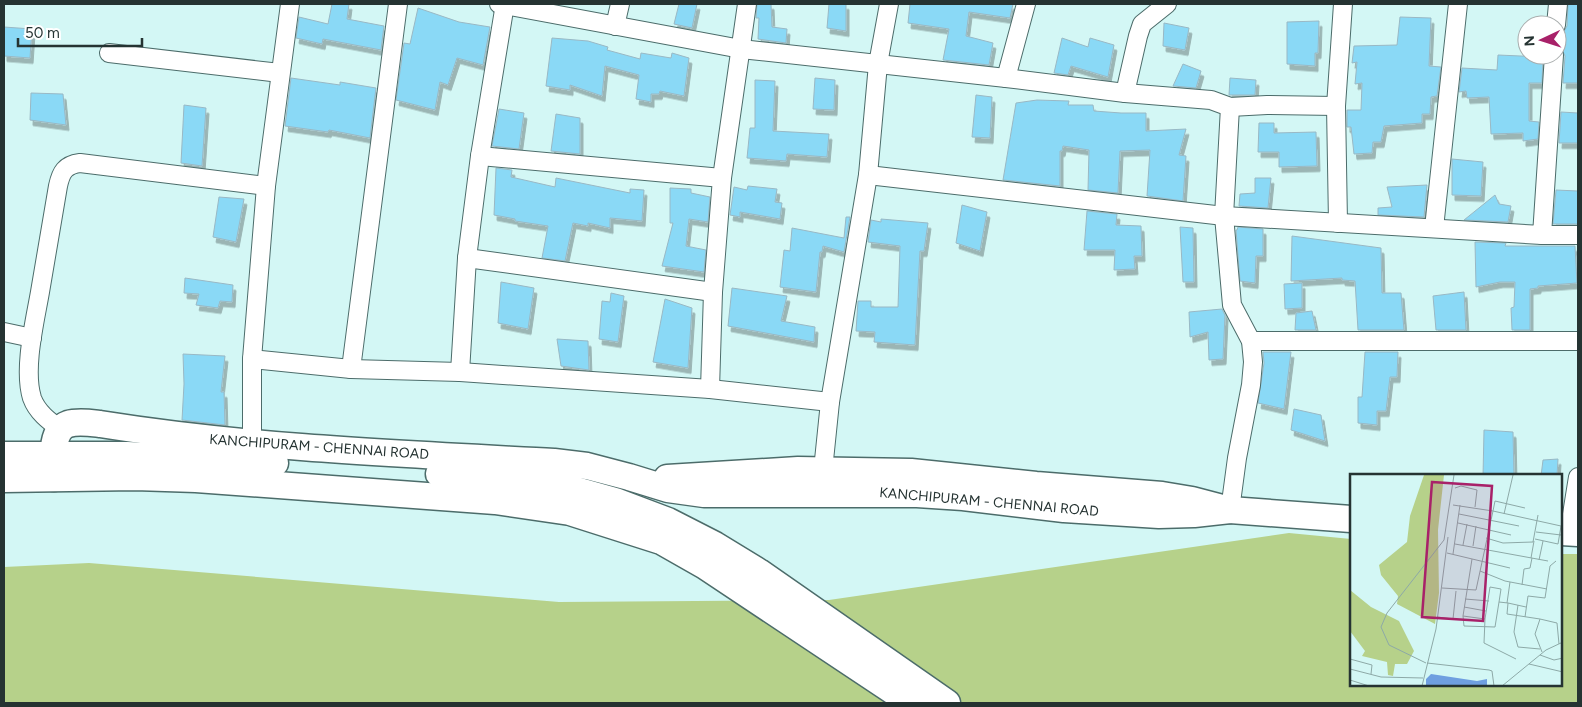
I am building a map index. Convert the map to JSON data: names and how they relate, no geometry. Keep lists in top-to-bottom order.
{
  "streets": {
    "main road": ["KANCHIPURAM - CHENNAI ROAD"]
  },
  "scale_bar": "50 m",
  "north": "left"
}
